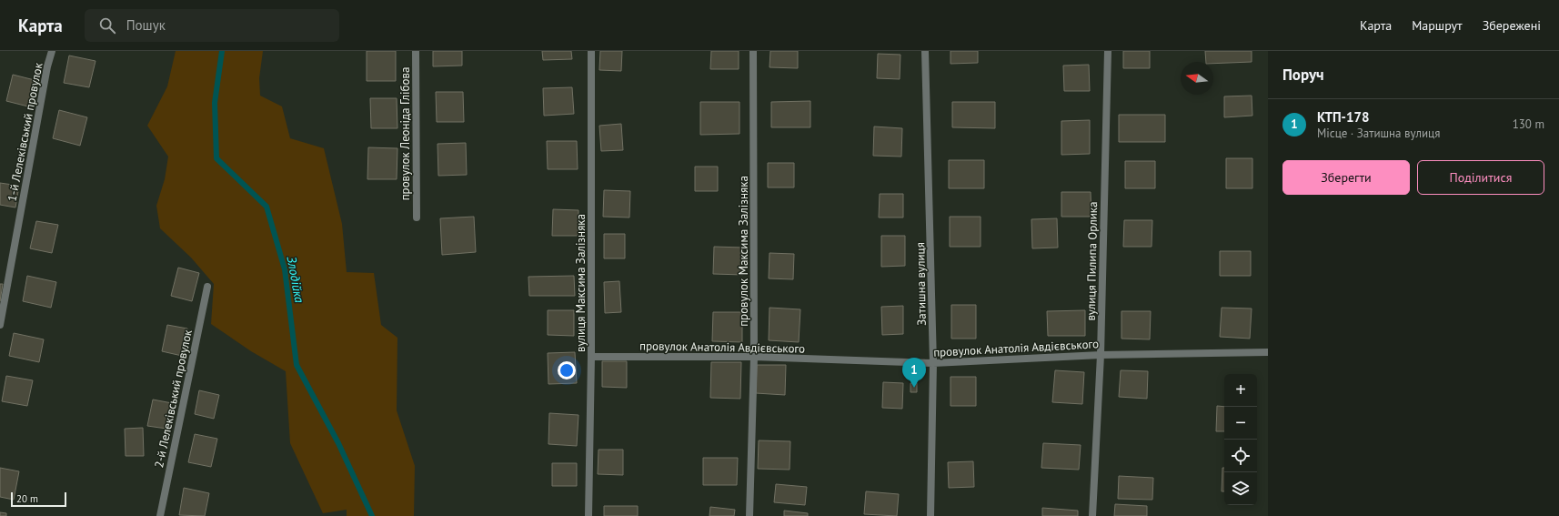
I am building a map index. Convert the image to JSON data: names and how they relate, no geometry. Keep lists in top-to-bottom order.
{
  "streets": {
    "street": [
      "1-й Лелеківський провулок",
      "провулок Леоніда Глібова",
      "провулок Максима Залізняка",
      "вулиця Пилипа Орлика",
      "вулиця Максима Залізняка",
      "Затишна вулиця",
      "провулок Анатолія Авдієвського",
      "2-й Лелеківський провулок"
    ]
  },
  "crossings": [
    ["провулок Максима Залізняка", "провулок Анатолія Авдієвського"],
    ["вулиця Пилипа Орлика", "провулок Анатолія Авдієвського"],
    ["вулиця Максима Залізняка", "провулок Анатолія Авдієвського"],
    ["Затишна вулиця", "провулок Анатолія Авдієвського"]
  ],
  "water": ["Злодійка"],
  "scale_bar": "20 m",
  "north": "left",
  "page": {
    "header": "Карта",
    "search": "Пошук",
    "nav": ["Карта", "Маршрут", "Збережені"],
    "heading": "Поруч",
    "list": [
      {
        "mark": "1",
        "name": "КТП-178",
        "note": "Місце · Затишна вулиця",
        "value": "130 m"
      }
    ],
    "buttons": ["Зберегти", "Поділитися"],
    "pins": "1",
    "map_buttons": ["+", "−"],
    "scale": "20 m"
  }
}
